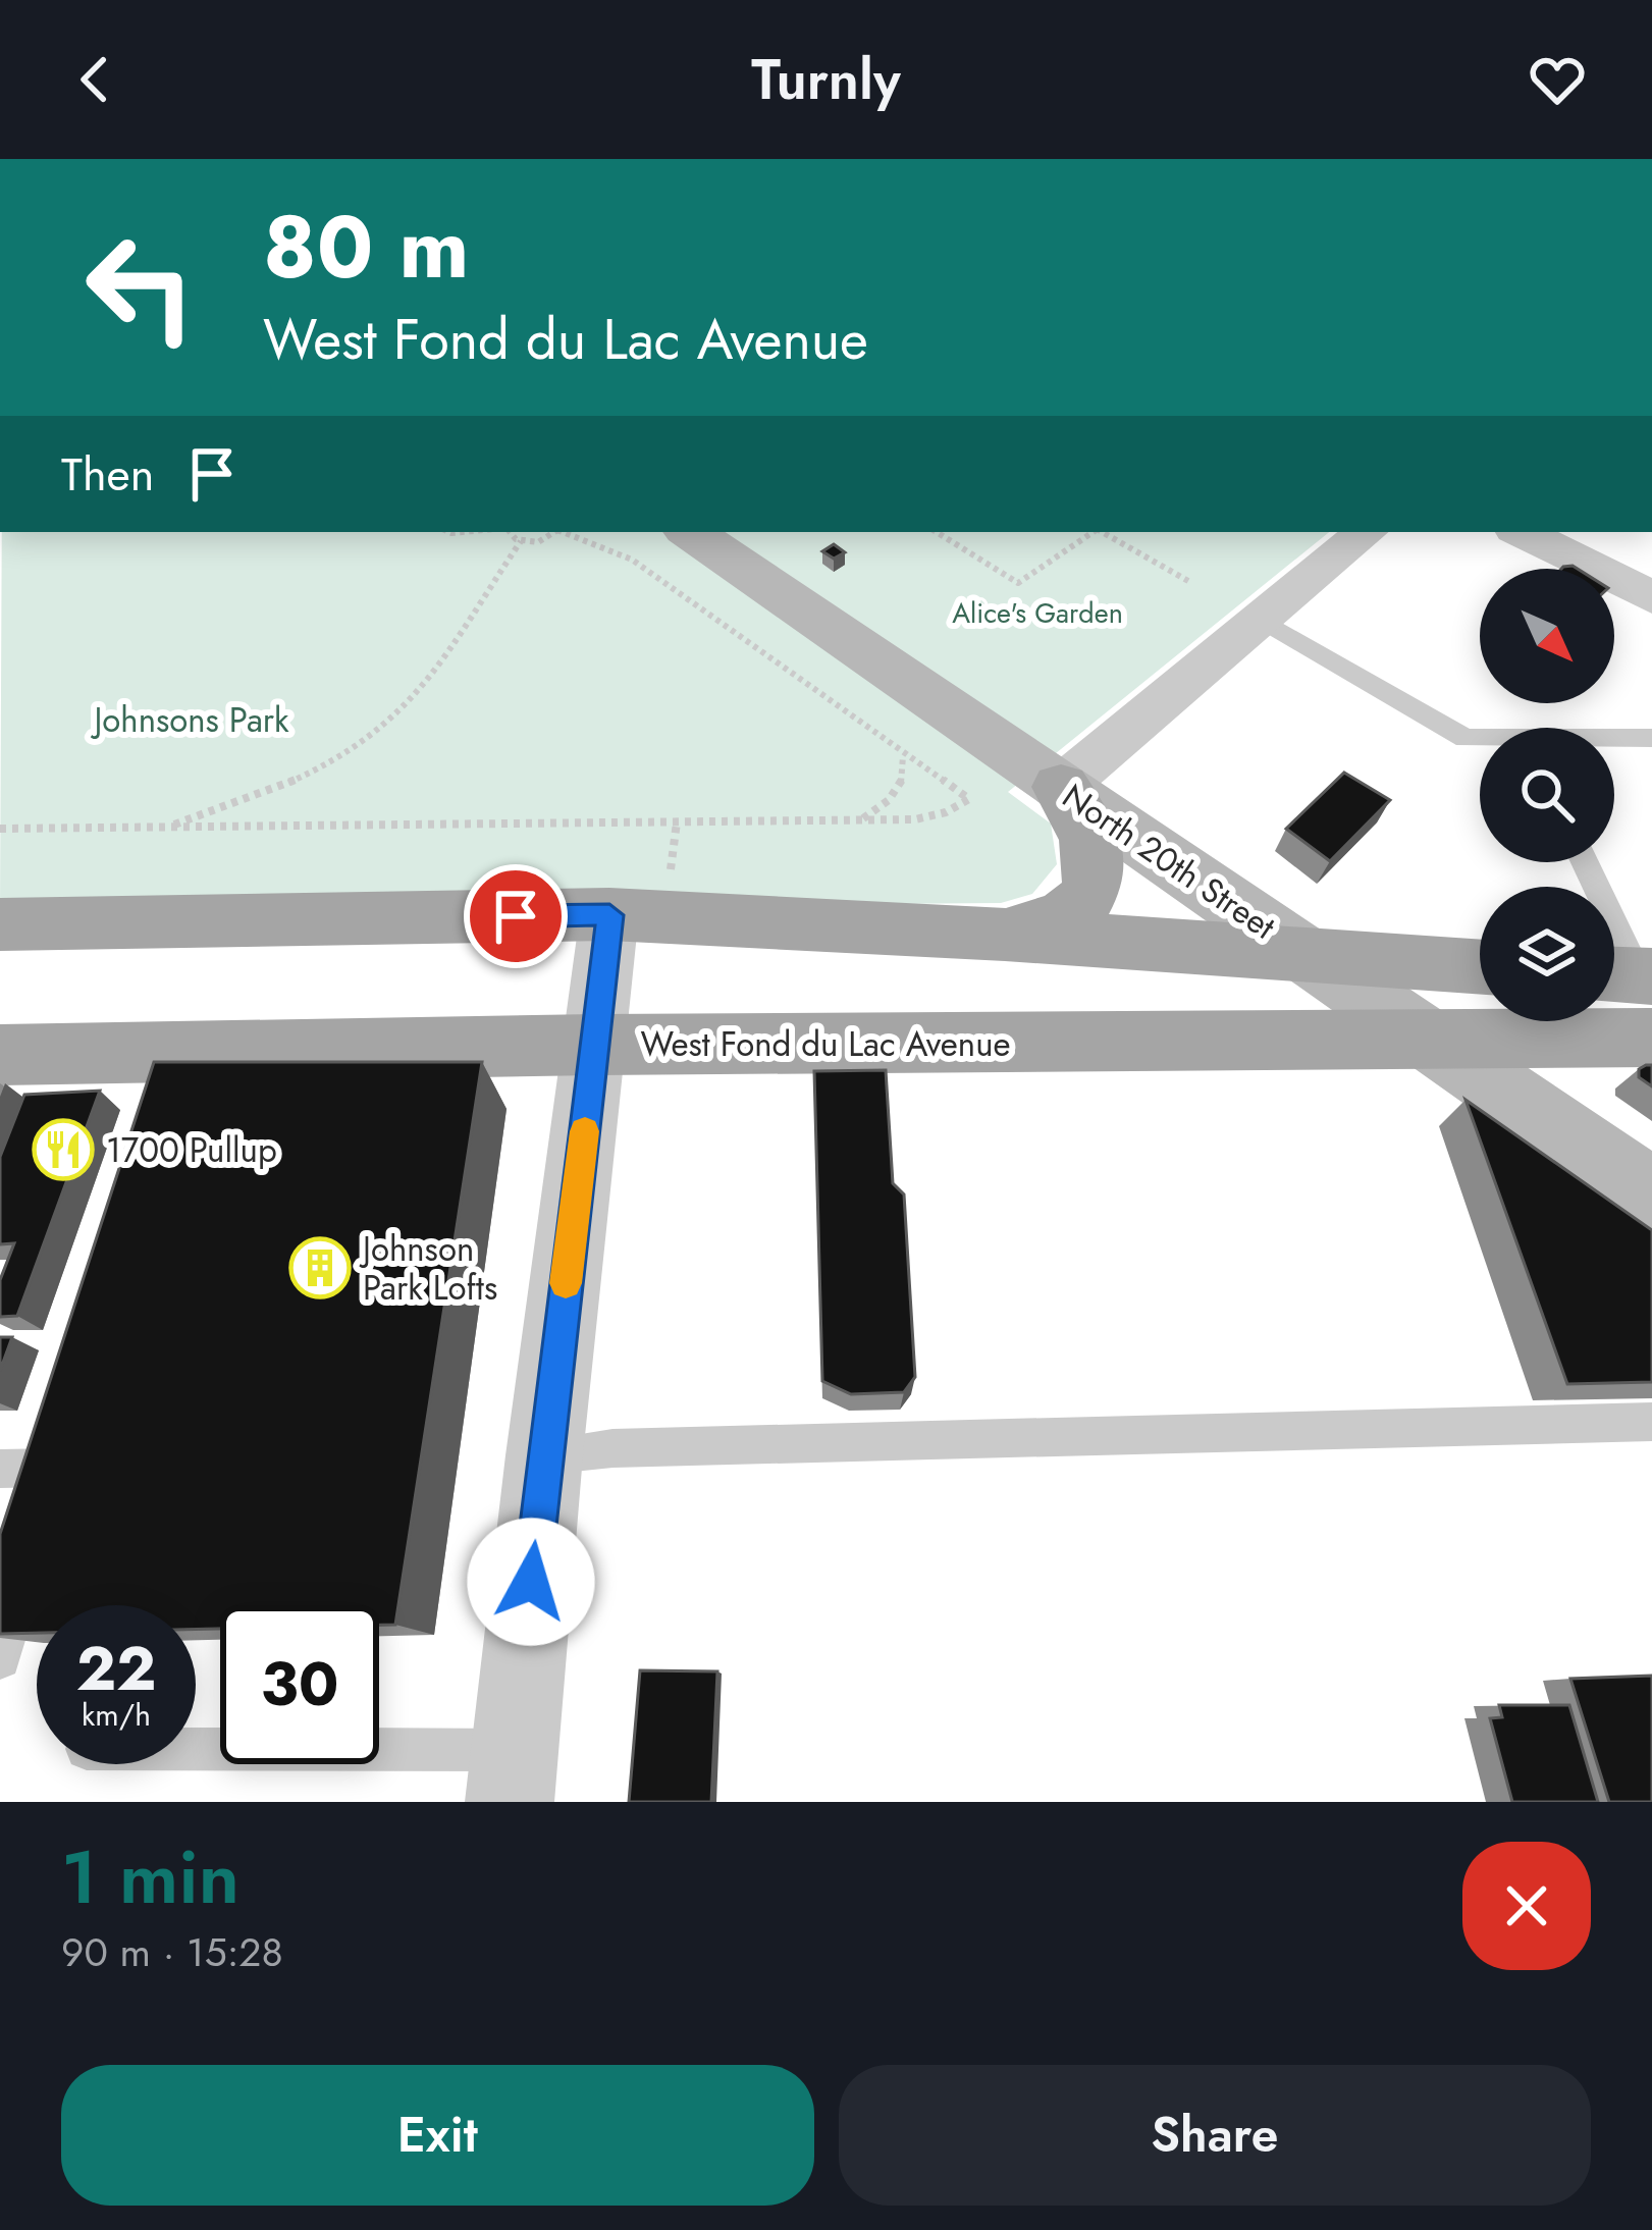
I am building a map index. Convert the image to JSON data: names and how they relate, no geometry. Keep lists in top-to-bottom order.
{
  "streets": {
    "main road": ["North 20th Street", "West Fond du Lac Avenue"]
  },
  "crossings": [
    ["North 20th Street", "West Fond du Lac Avenue"]
  ],
  "parks": ["Alice's Garden", "Johnsons Park"],
  "places": {
    "restaurant": ["1700 Pullup"],
    "building": ["Johnson Park Lofts"]
  },
  "north": "bottom right",
  "page": {
    "header": "Turnly",
    "turn": ["80 m", "West Fond du Lac Avenue"],
    "then": "Then",
    "speed": "22 km/h",
    "limit": "30",
    "heading": ["1 min", "90 m · 15:28"],
    "buttons": ["Exit", "Share"]
  }
}
